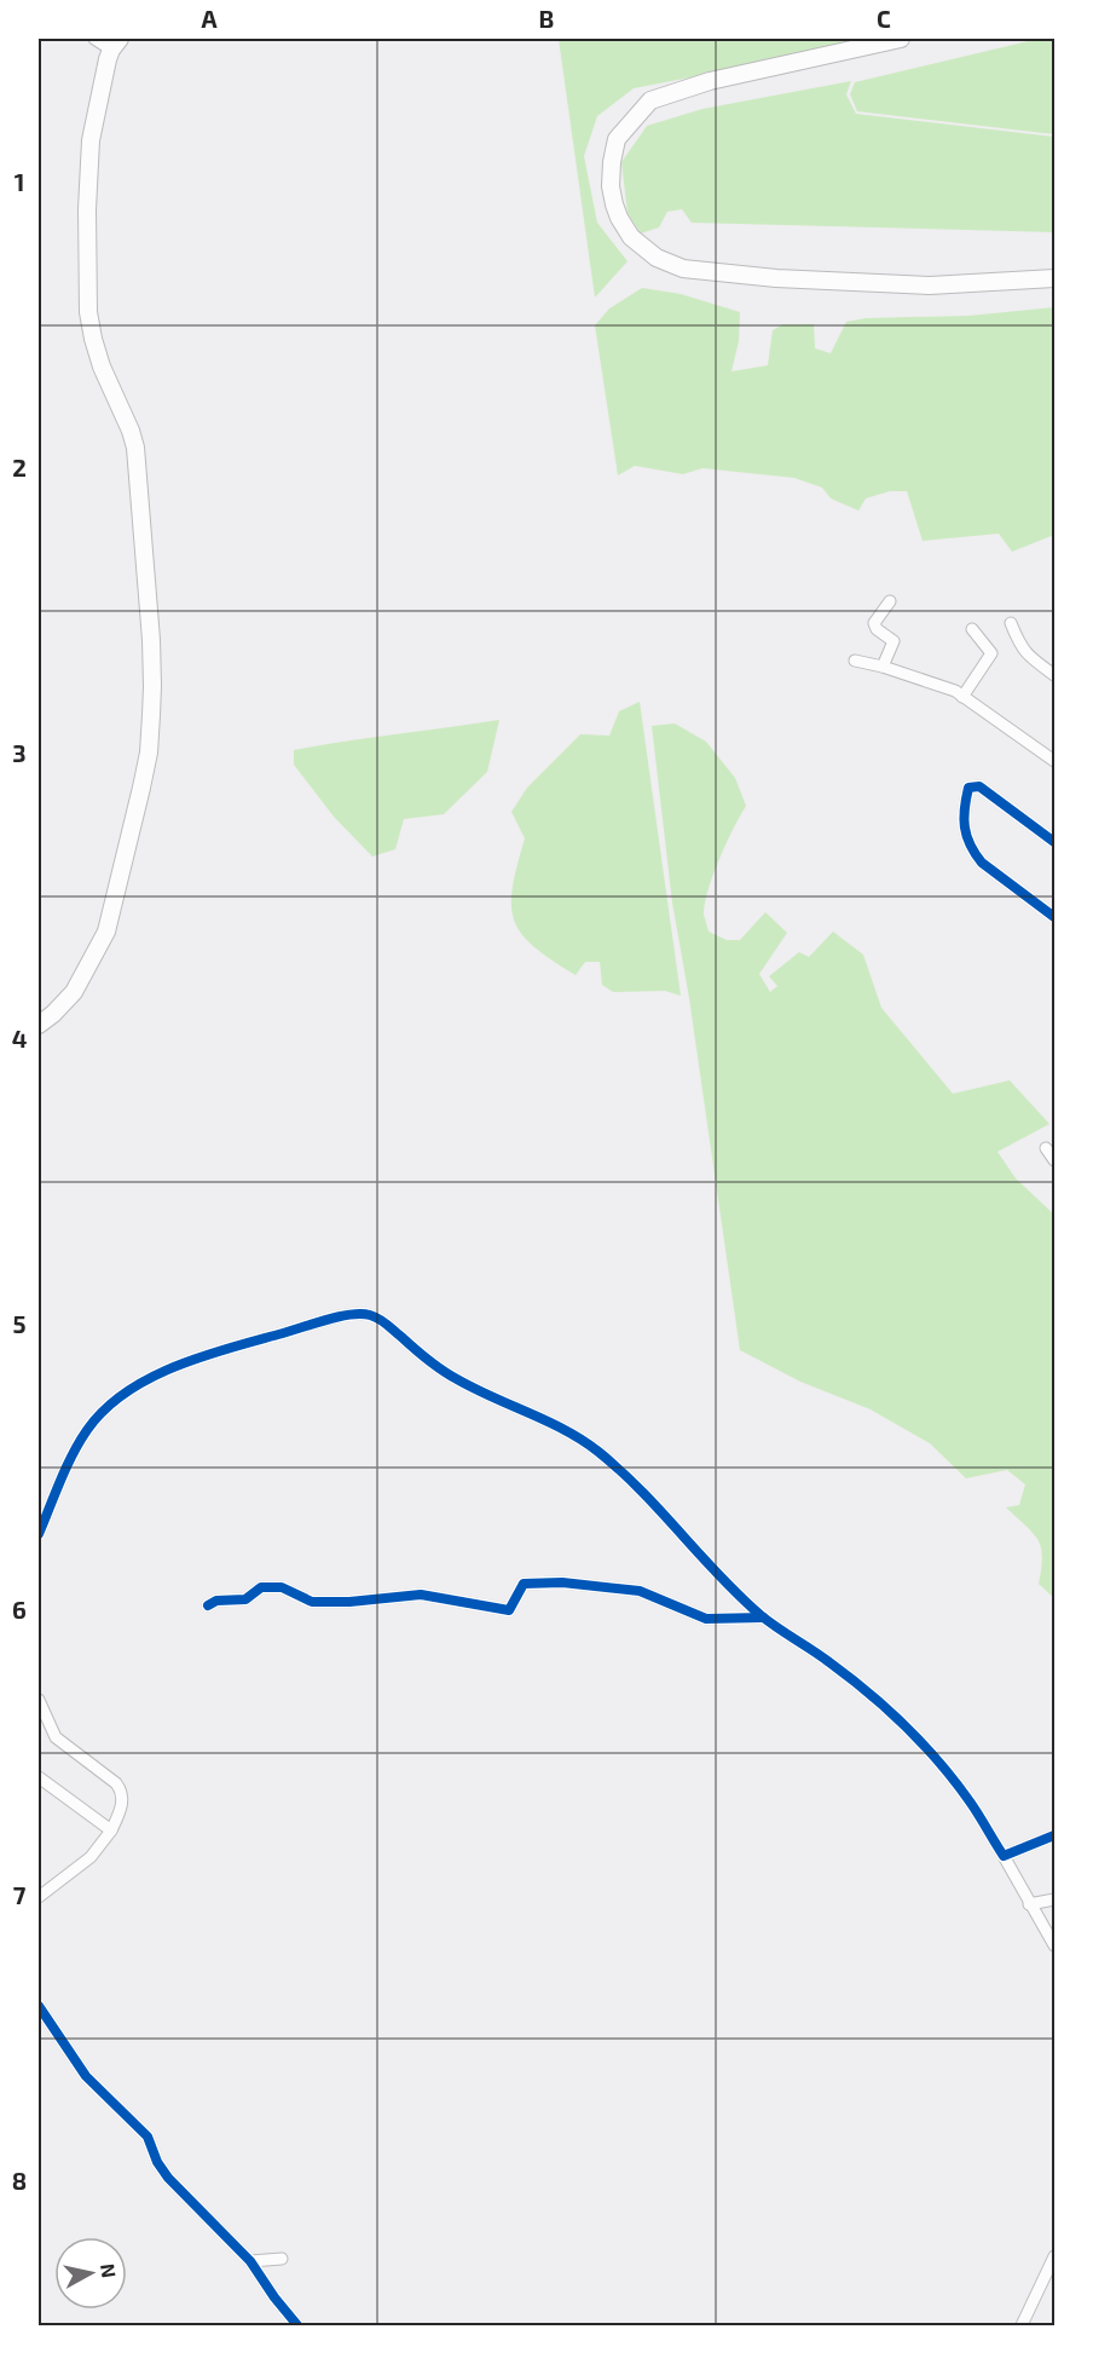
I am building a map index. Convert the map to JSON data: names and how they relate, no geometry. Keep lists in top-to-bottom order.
{
  "north": "right",
  "grid": {
    "columns": ["A", "B", "C"],
    "rows": [
      "1",
      "2",
      "3",
      "4",
      "5",
      "6",
      "7",
      "8"
    ]
  }
}
